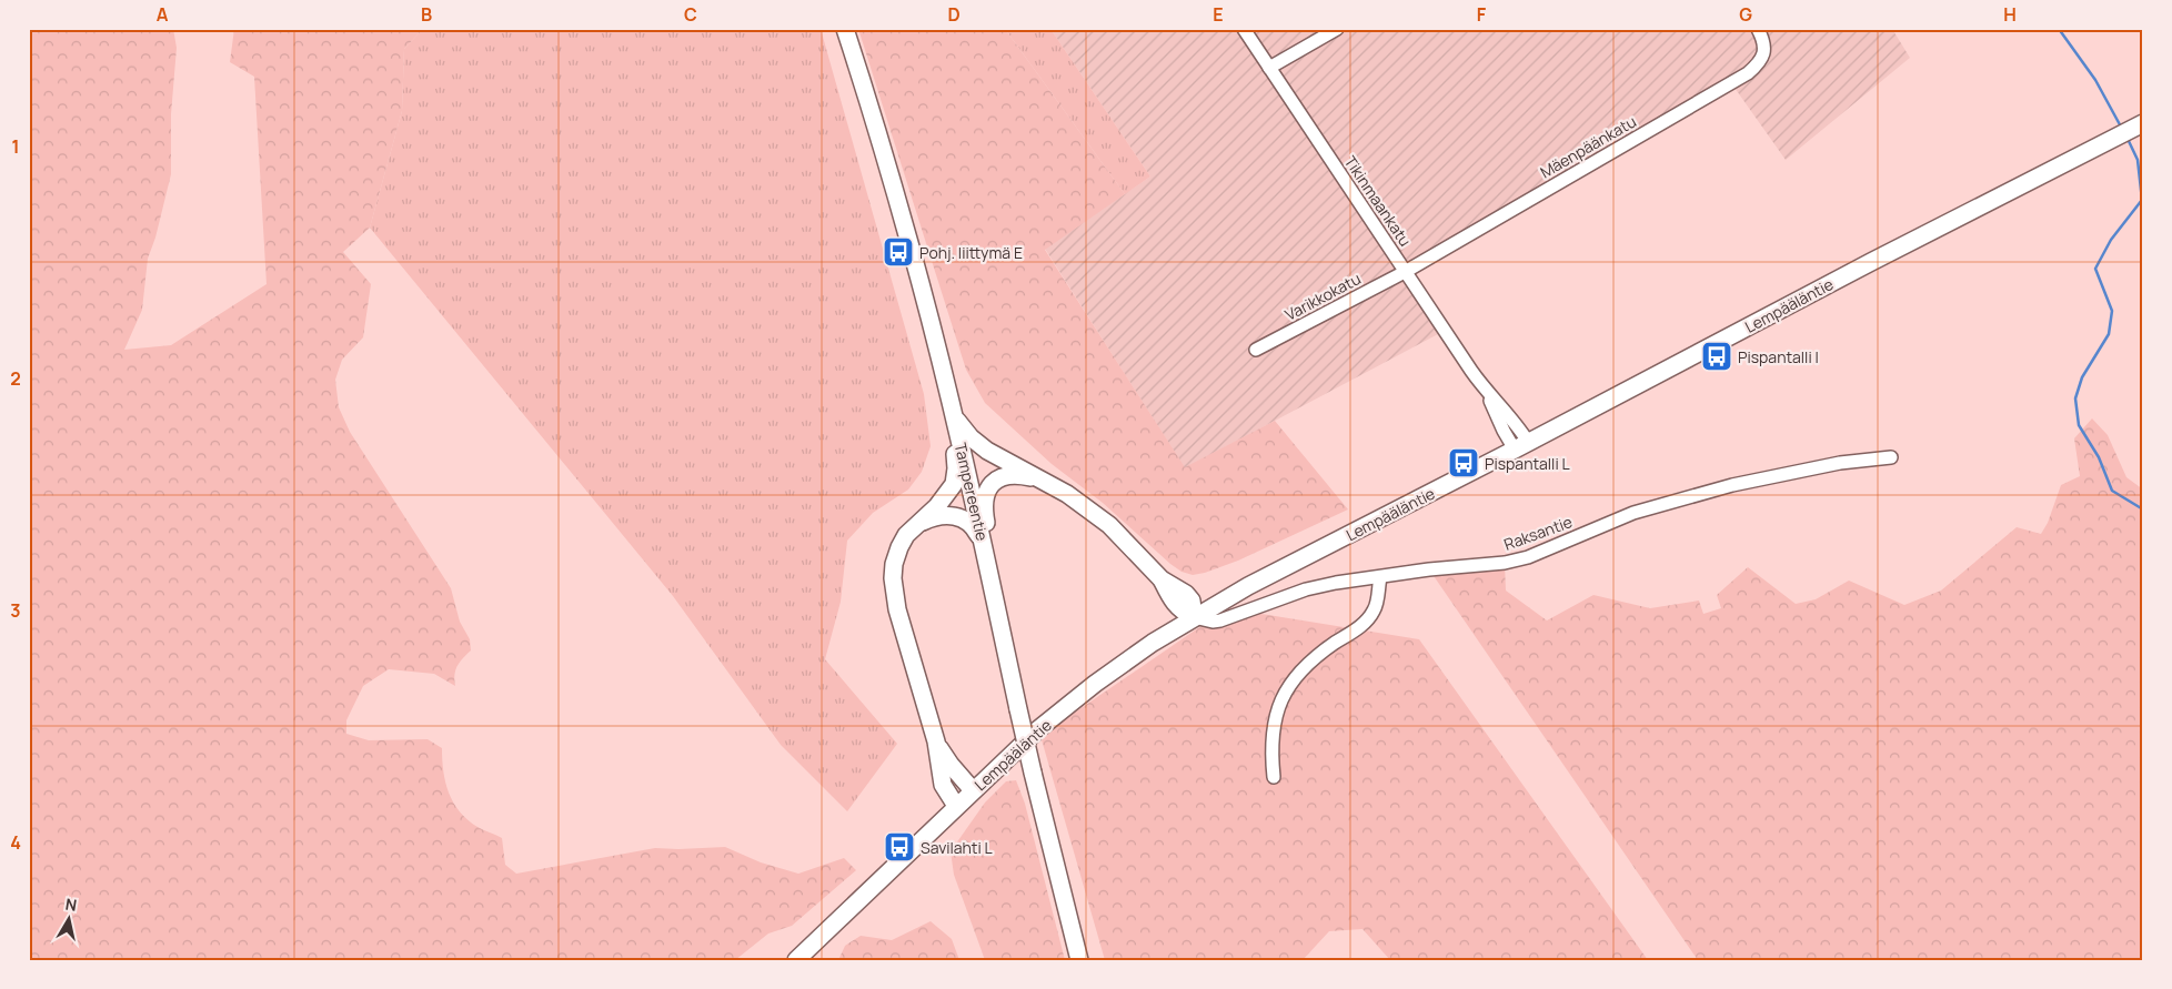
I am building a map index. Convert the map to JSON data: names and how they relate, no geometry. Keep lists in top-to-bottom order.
{
  "streets": {
    "main road": ["Lempääläntie", "Tampereentie"],
    "street": [
      "Mäenpäänkatu",
      "Tikinmaankatu",
      "Varikkokatu",
      "Raksantie"
    ]
  },
  "crossings": [
    ["Mäenpäänkatu", "Tikinmaankatu"],
    ["Mäenpäänkatu", "Varikkokatu"],
    ["Tikinmaankatu", "Varikkokatu"],
    ["Tikinmaankatu", "Lempääläntie"],
    ["Lempääläntie", "Raksantie"]
  ],
  "places": {
    "bus stop": [
      "Pohj. liittymä E",
      "Pispantalli I",
      "Pispantalli L",
      "Savilahti L"
    ]
  },
  "north": "top",
  "grid": {
    "columns": [
      "A",
      "B",
      "C",
      "D",
      "E",
      "F",
      "G",
      "H"
    ],
    "rows": [
      "1",
      "2",
      "3",
      "4"
    ]
  }
}
